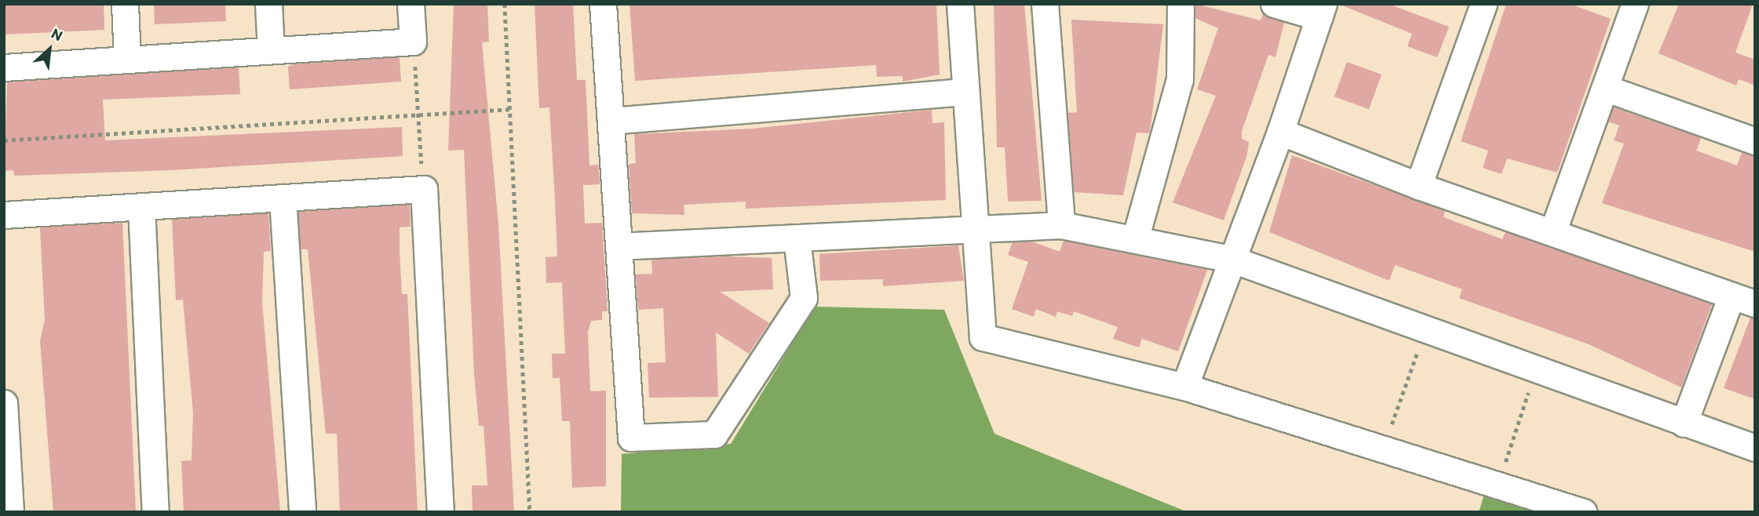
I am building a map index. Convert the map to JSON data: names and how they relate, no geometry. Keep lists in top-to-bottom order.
{
  "north": "top right"
}
